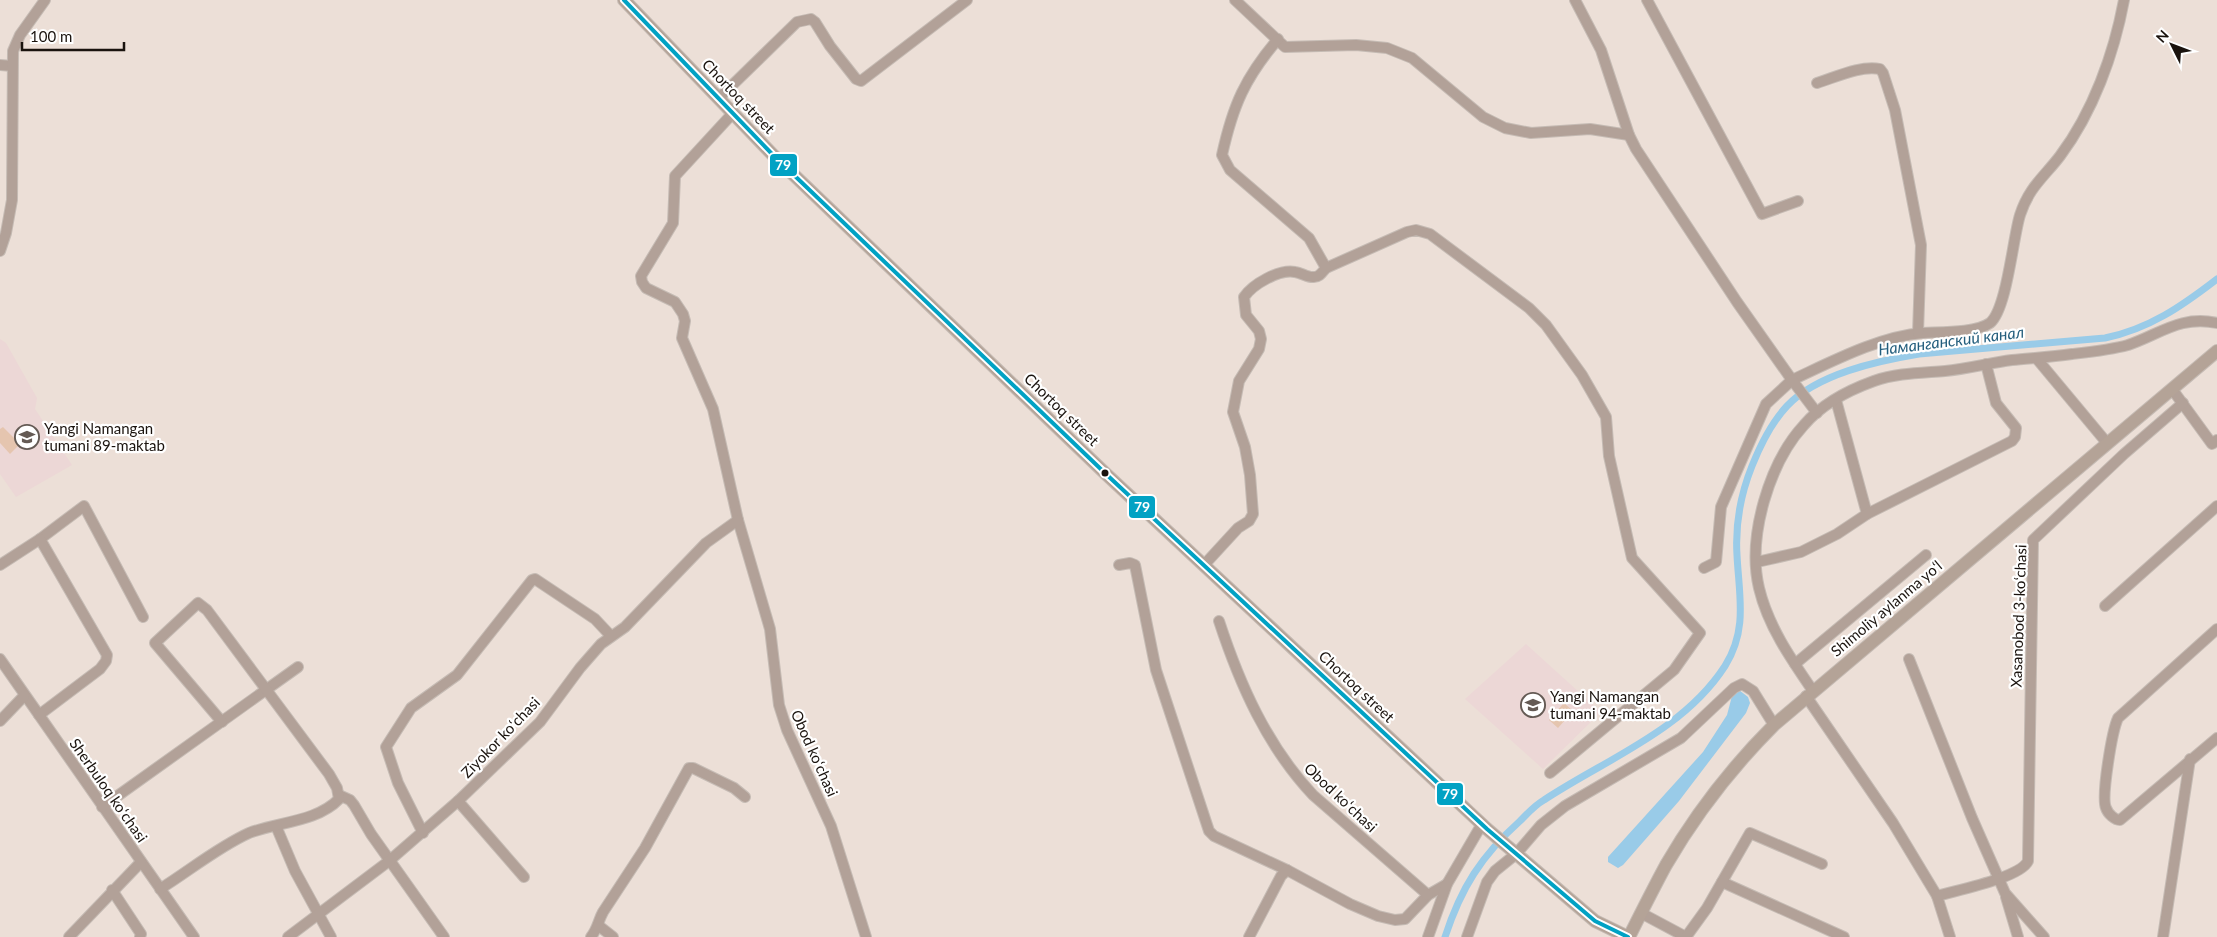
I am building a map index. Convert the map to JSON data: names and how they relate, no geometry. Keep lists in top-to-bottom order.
{
  "streets": {
    "main road": ["Chortoq street", "Shimoliy aylanma yoʻl"],
    "street": [
      "Xasanobod 3-koʻchasi",
      "Ziyokor koʻchasi",
      "Obod koʻchasi",
      "Sherbuloq koʻchasi"
    ]
  },
  "crossings": [
    ["Chortoq street", "Shimoliy aylanma yoʻl"],
    ["Chortoq street", "Obod koʻchasi"],
    ["Ziyokor koʻchasi", "Obod koʻchasi"]
  ],
  "water": ["Наманганский канал"],
  "places": {
    "school or university": ["Yangi Namangan tumani 89-maktab", "Yangi Namangan tumani 94-maktab"]
  },
  "lines": ["transit line 79"],
  "scale_bar": "100 m",
  "north": "top left"
}
